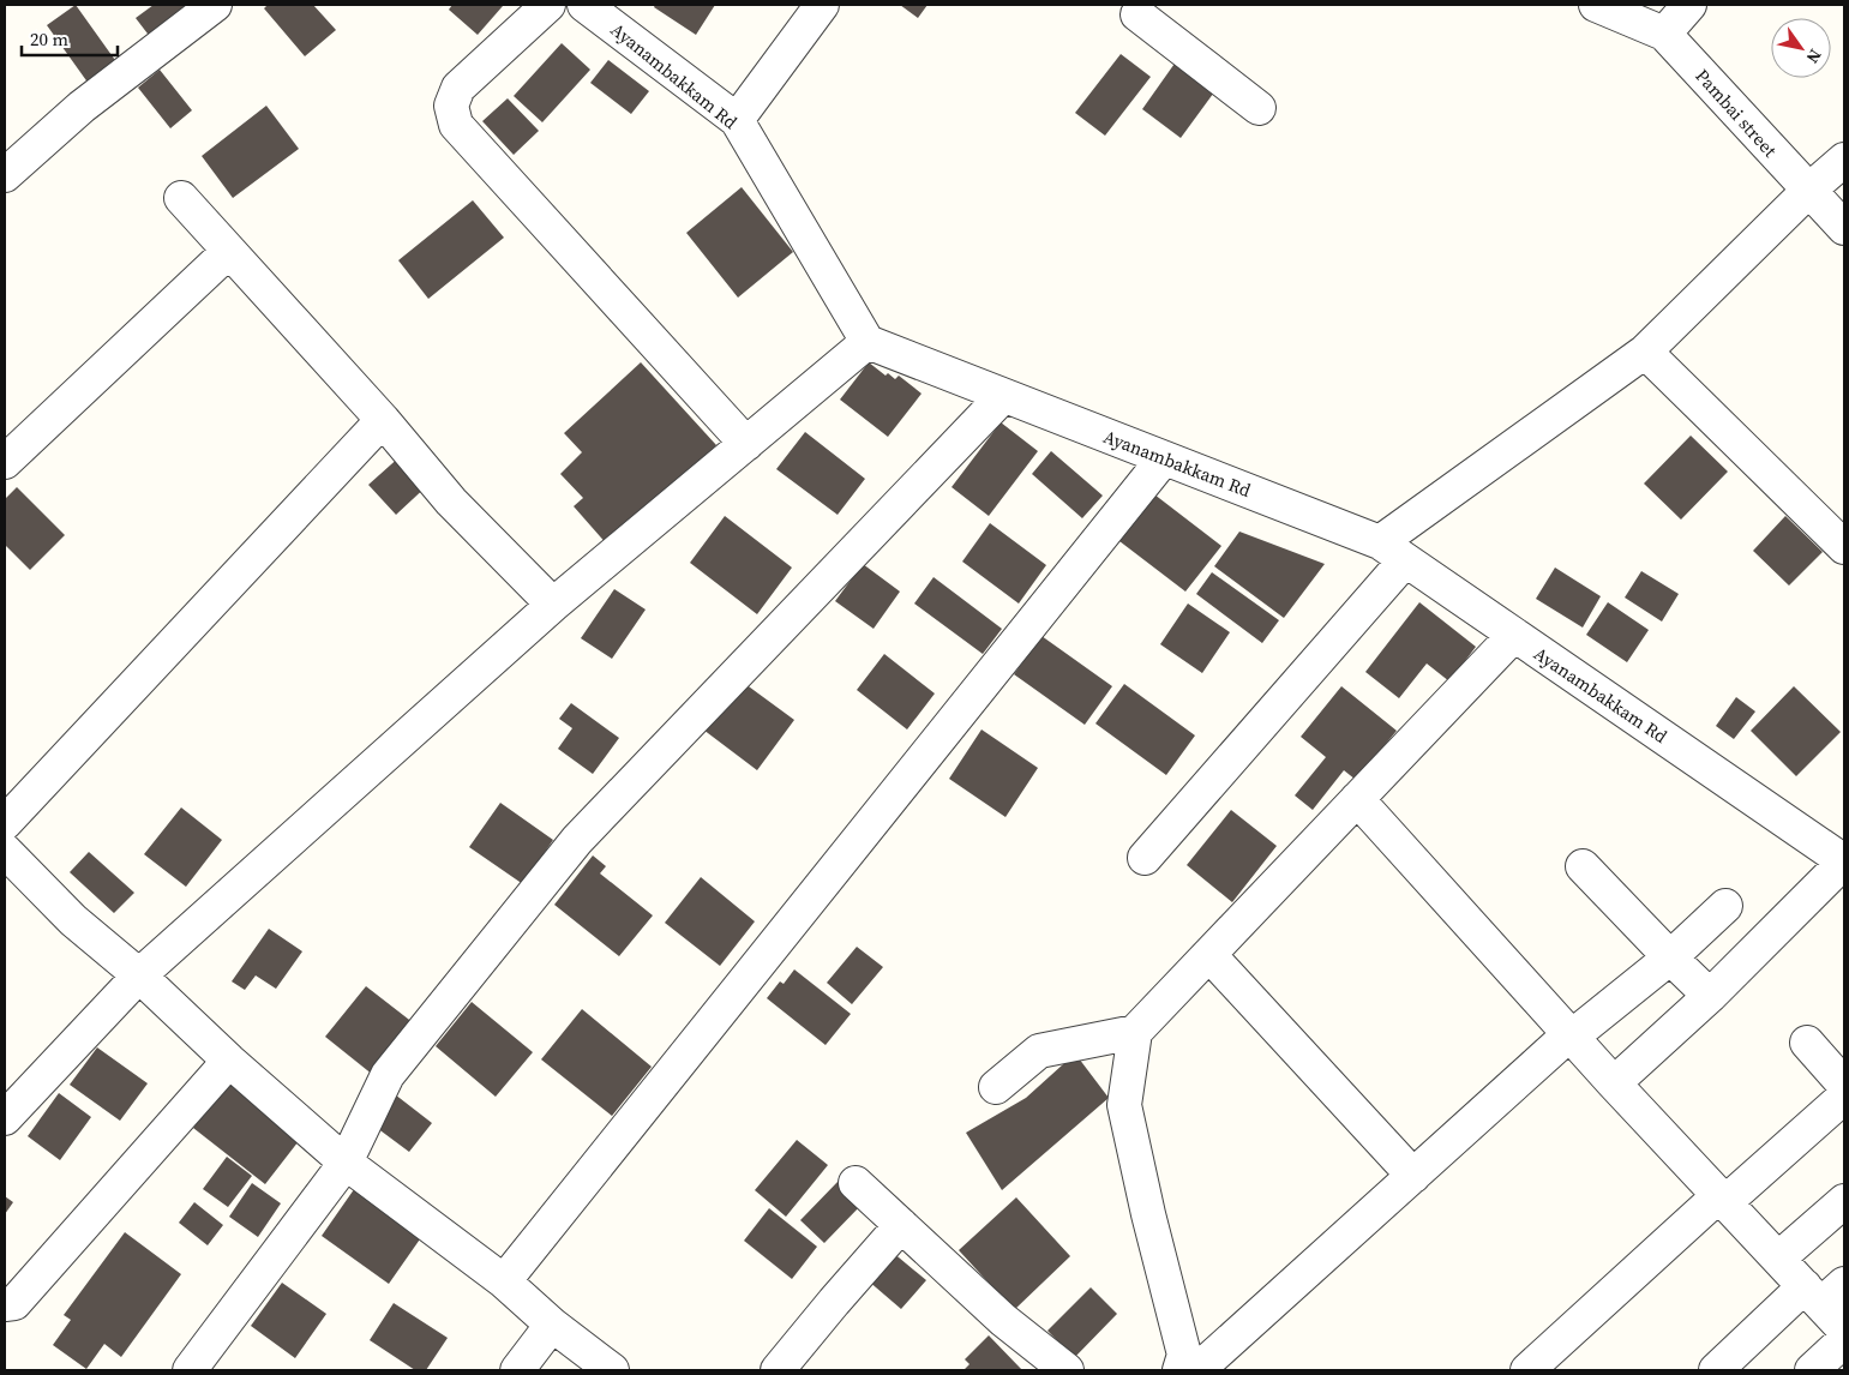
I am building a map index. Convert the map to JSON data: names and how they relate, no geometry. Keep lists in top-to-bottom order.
{
  "streets": {
    "street": ["Ayanambakkam Rd", "Pambai street"]
  },
  "scale_bar": "20 m",
  "north": "bottom right"
}
